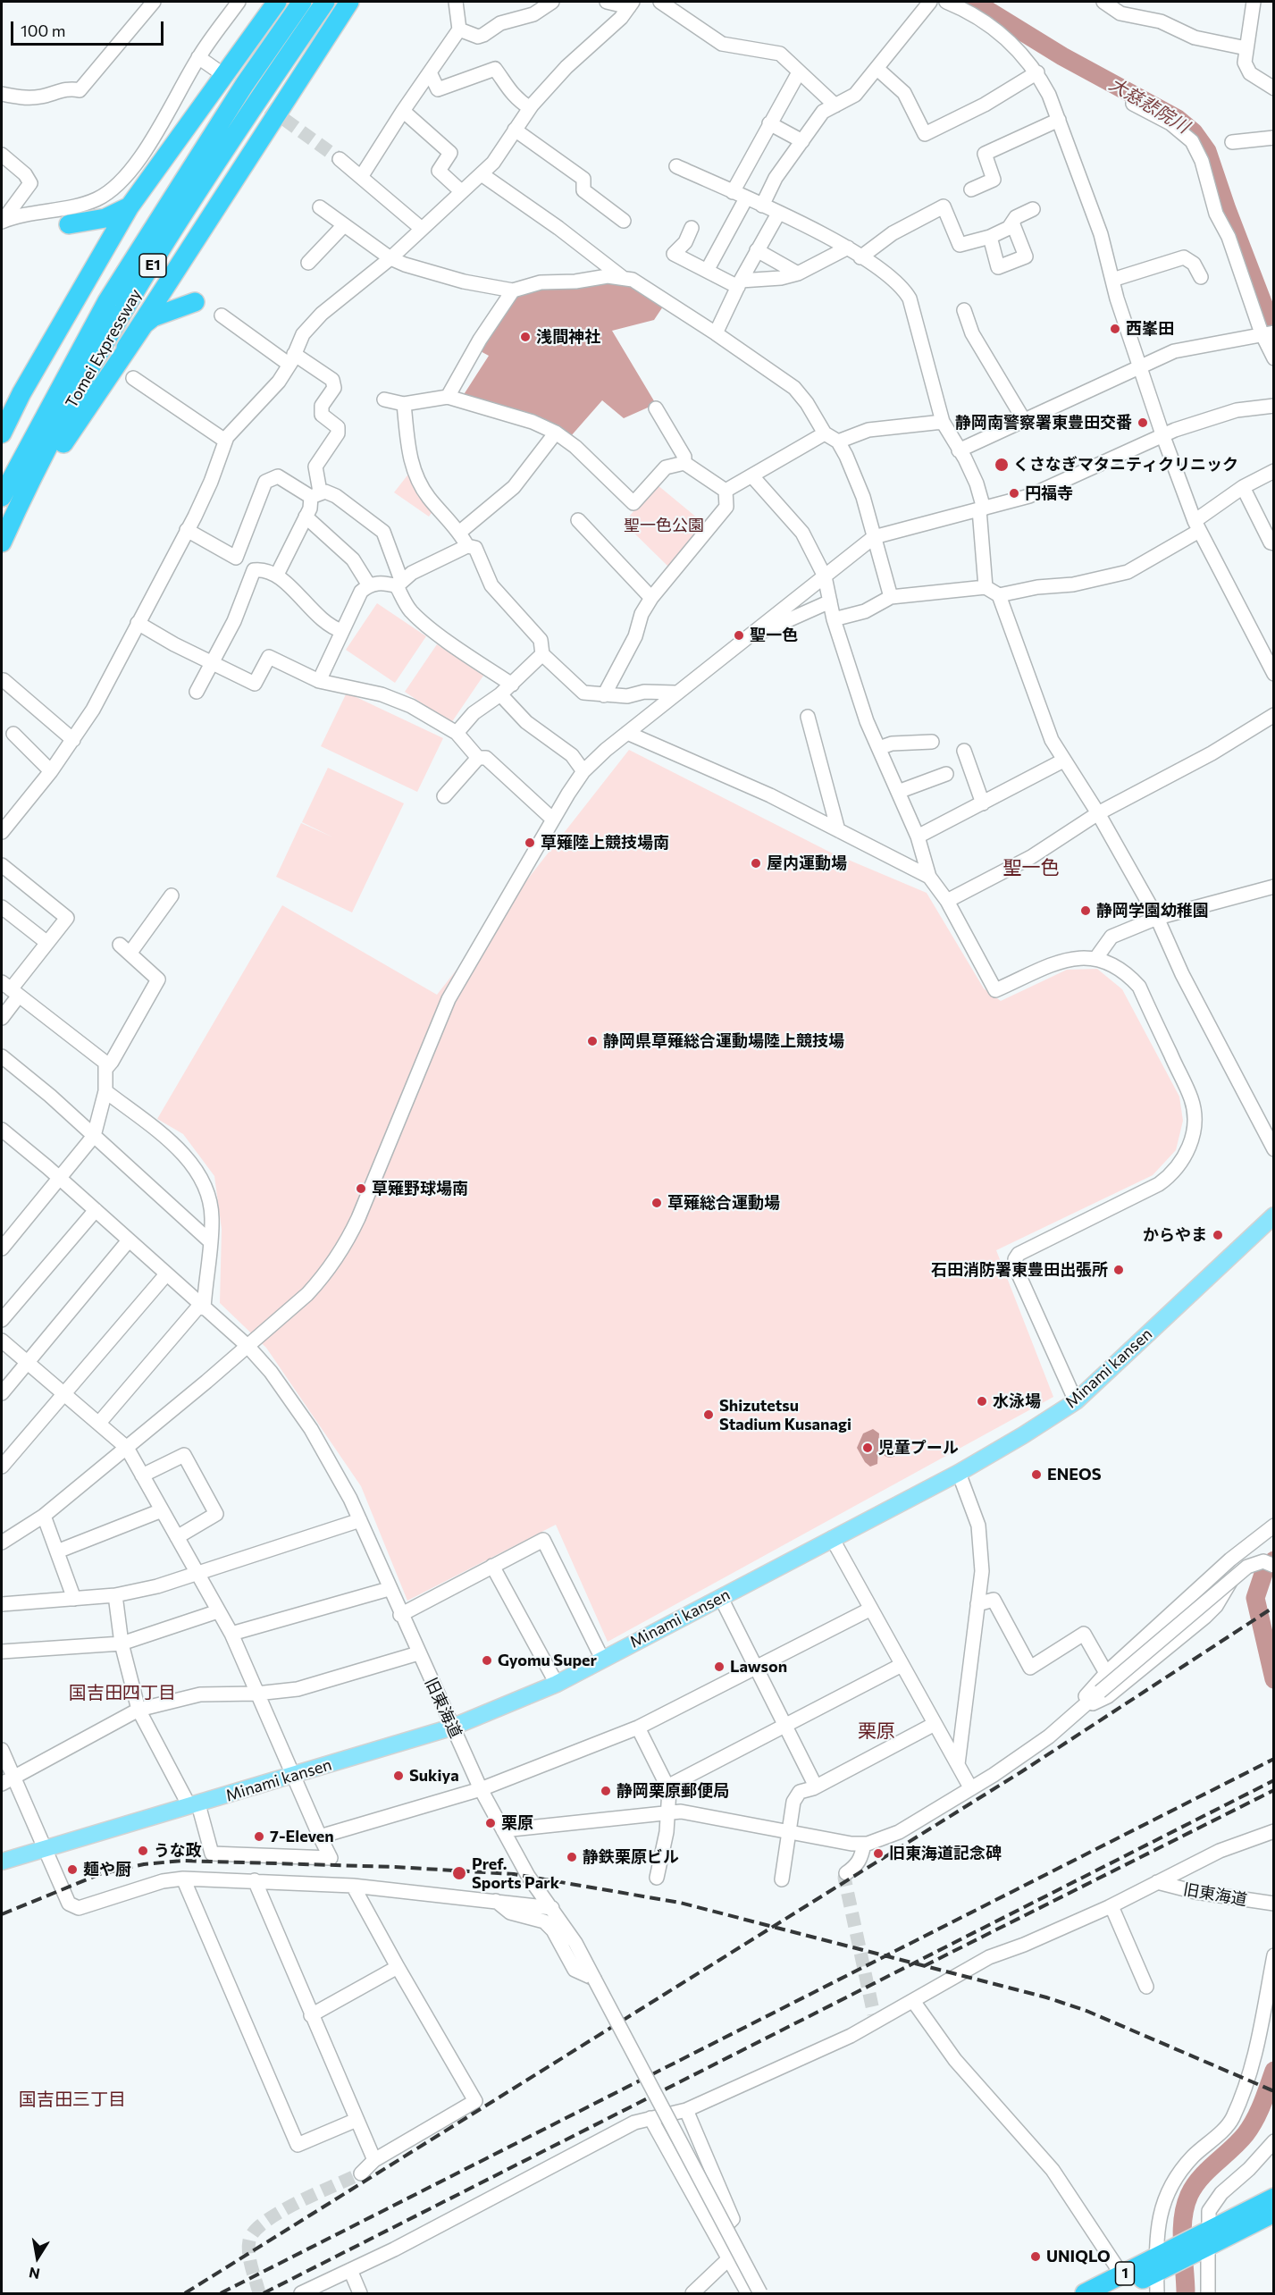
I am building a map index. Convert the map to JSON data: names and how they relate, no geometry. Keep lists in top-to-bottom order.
{
  "streets": {
    "highway": ["E1", "Tomei Expressway", "1"],
    "main road": ["Minami kansen"],
    "street": ["旧東海道"]
  },
  "crossings": [
    ["Minami kansen", "旧東海道"]
  ],
  "districts": [
    "聖一色",
    "国吉田四丁目",
    "栗原",
    "国吉田三丁目"
  ],
  "water": ["大慈悲院川"],
  "parks": ["聖一色公園"],
  "places": [
    "西峯田",
    "浅間神社",
    "静岡南警察署東豊田交番",
    "くさなぎマタニティクリニック",
    "円福寺",
    "聖一色",
    "草薙陸上競技場南",
    "屋内運動場",
    "静岡学園幼稚園",
    "静岡県草薙総合運動場陸上競技場",
    "草薙野球場南",
    "草薙総合運動場",
    "からやま",
    "石田消防署東豊田出張所",
    "水泳場",
    "Shizutetsu Stadium Kusanagi",
    "児童プール",
    "ENEOS",
    "Gyomu Super",
    "Lawson",
    "Sukiya",
    "静岡栗原郵便局",
    "栗原",
    "7-Eleven",
    "うな政",
    "旧東海道記念碑",
    "静鉄栗原ビル",
    "麺や厨",
    "Pref. Sports Park",
    "UNIQLO"
  ],
  "scale_bar": "100 m",
  "north": "bottom"
}
